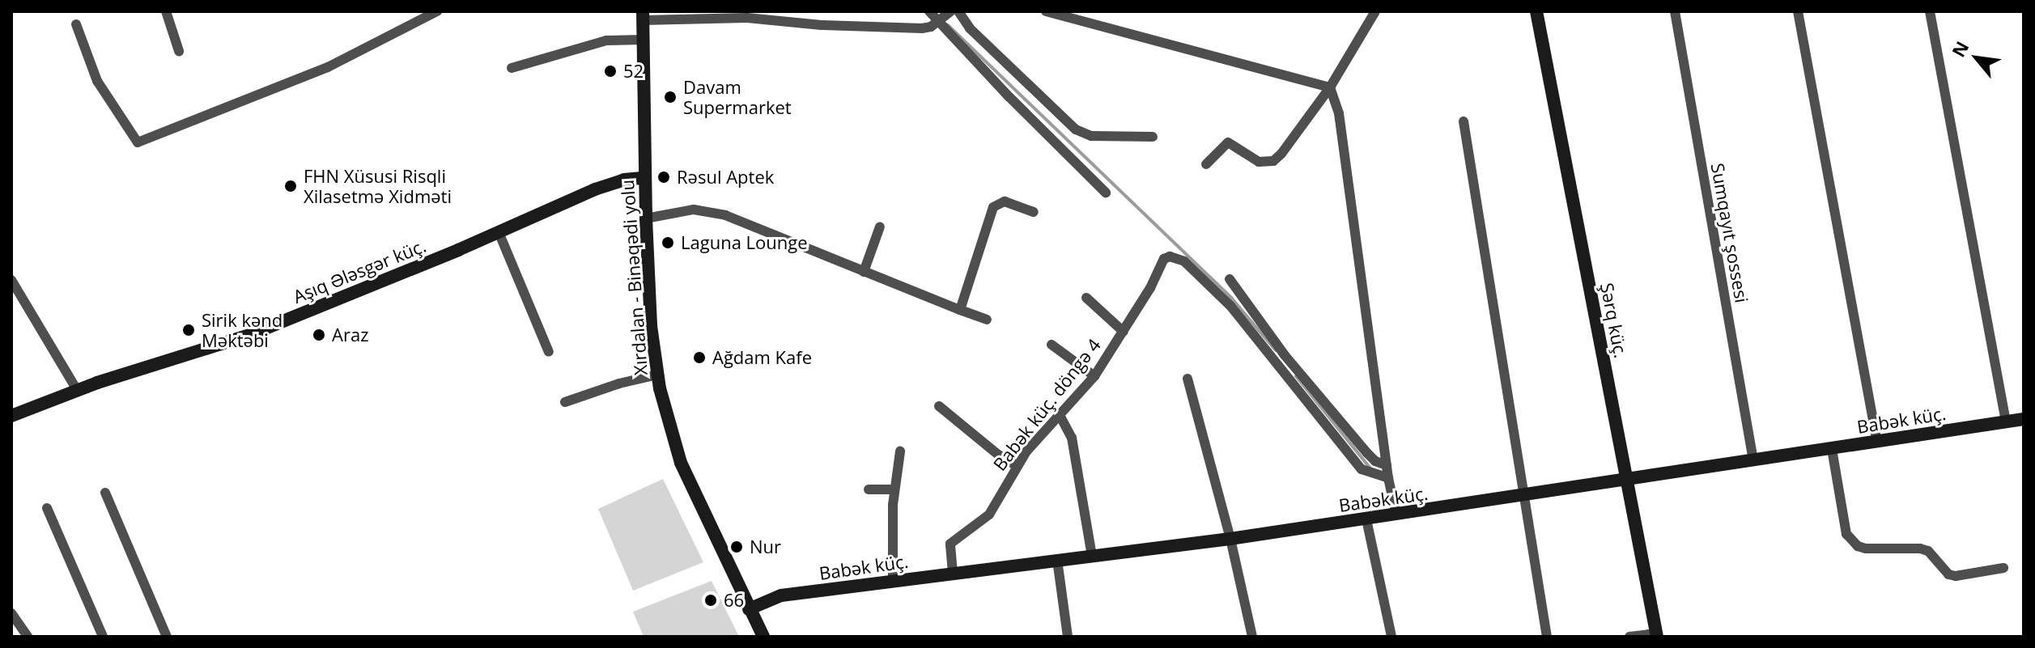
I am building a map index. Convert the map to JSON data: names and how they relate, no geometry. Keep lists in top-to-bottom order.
{
  "streets": {
    "main road": [
      "Aşıq Ələsgər küç.",
      "Xırdalan - Binəqədi yolu",
      "Şərq küç.",
      "Babək küç."
    ],
    "street": ["Sumqayıt şossesi", "Babək küç. döngə 4"]
  },
  "crossings": [
    ["Sumqayıt şossesi", "Babək küç."],
    ["Aşıq Ələsgər küç.", "Xırdalan - Binəqədi yolu"],
    ["Xırdalan - Binəqədi yolu", "Babək küç."],
    ["Şərq küç.", "Babək küç."],
    ["Babək küç. döngə 4", "Babək küç."]
  ],
  "places": [
    "52",
    "Davam Supermarket",
    "Rəsul Aptek",
    "FHN Xüsusi Risqli Xilasetmə Xidməti",
    "Laguna Lounge",
    "Sirik kənd Məktəbi",
    "Araz",
    "Ağdam Kafe",
    "Nur",
    "66"
  ],
  "north": "top left"
}
